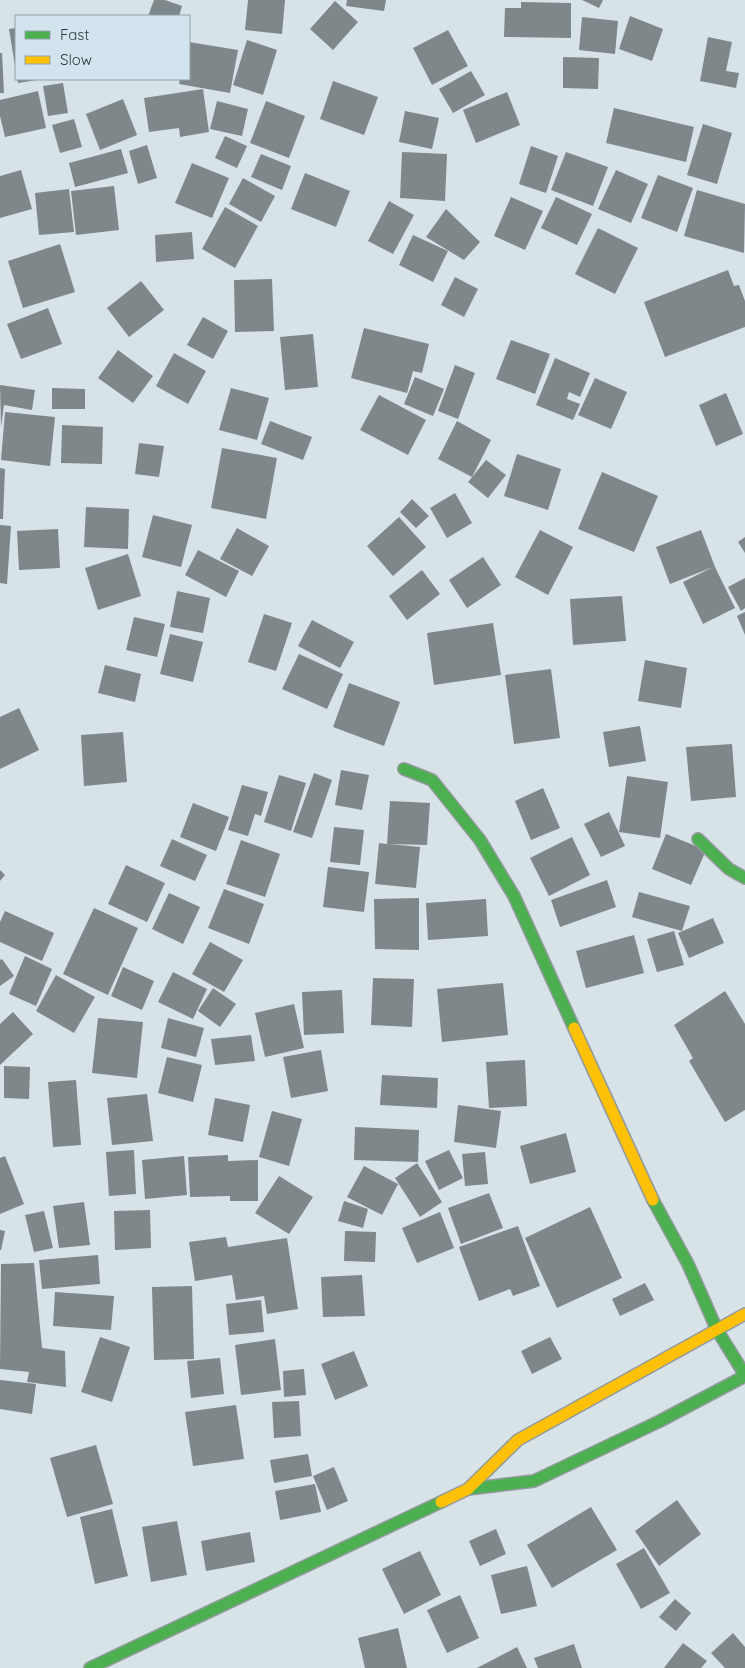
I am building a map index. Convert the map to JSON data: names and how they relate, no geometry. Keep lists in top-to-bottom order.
{
  "legend": ["Fast", "Slow"]
}
